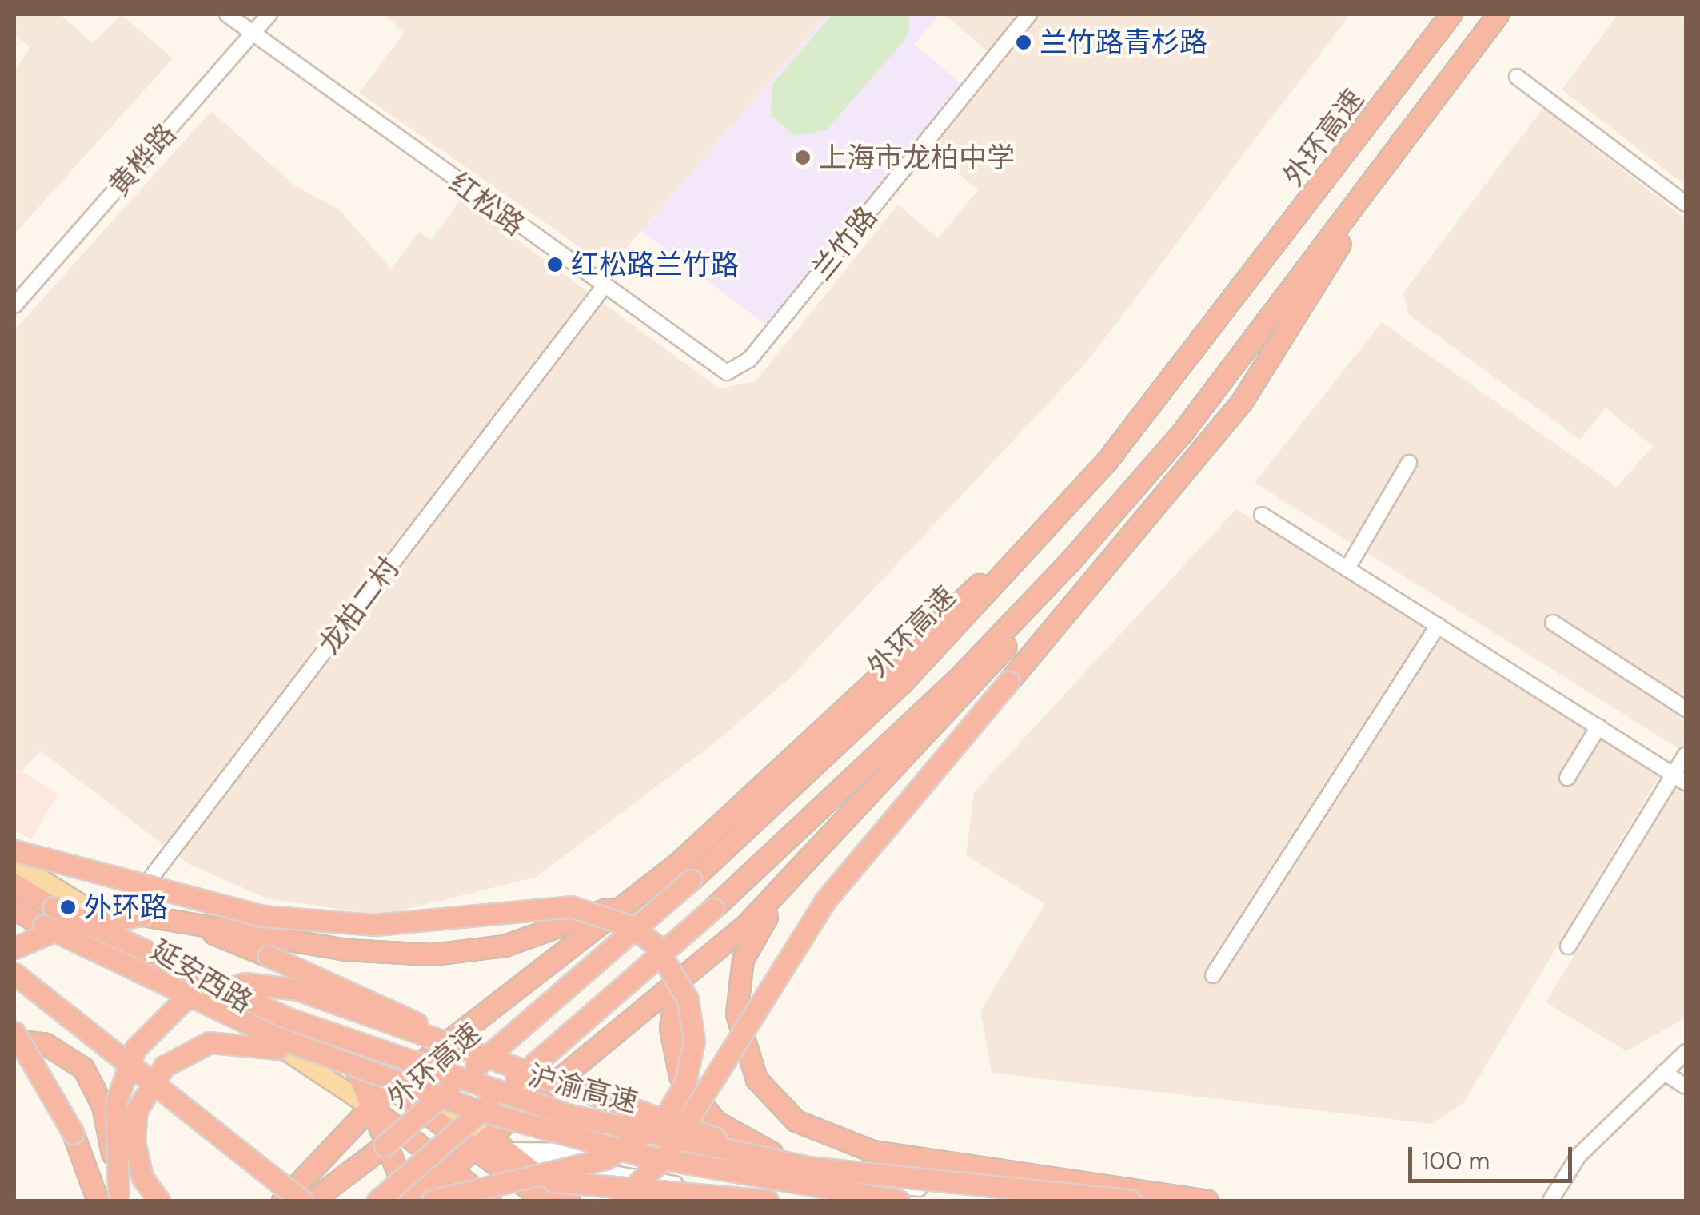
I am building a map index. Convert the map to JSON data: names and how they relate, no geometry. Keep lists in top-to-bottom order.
{
  "streets": {
    "highway": ["外环高速", "沪渝高速"],
    "main road": ["延安西路"],
    "street": [
      "黄桦路",
      "红松路",
      "兰竹路",
      "龙柏二村"
    ]
  },
  "crossings": [
    ["黄桦路", "红松路"],
    ["红松路", "兰竹路"],
    ["红松路", "龙柏二村"],
    ["龙柏二村", "延安西路"]
  ],
  "places": [
    "兰竹路青杉路",
    "上海市龙柏中学",
    "红松路兰竹路",
    "外环路"
  ],
  "scale_bar": "100 m"
}
